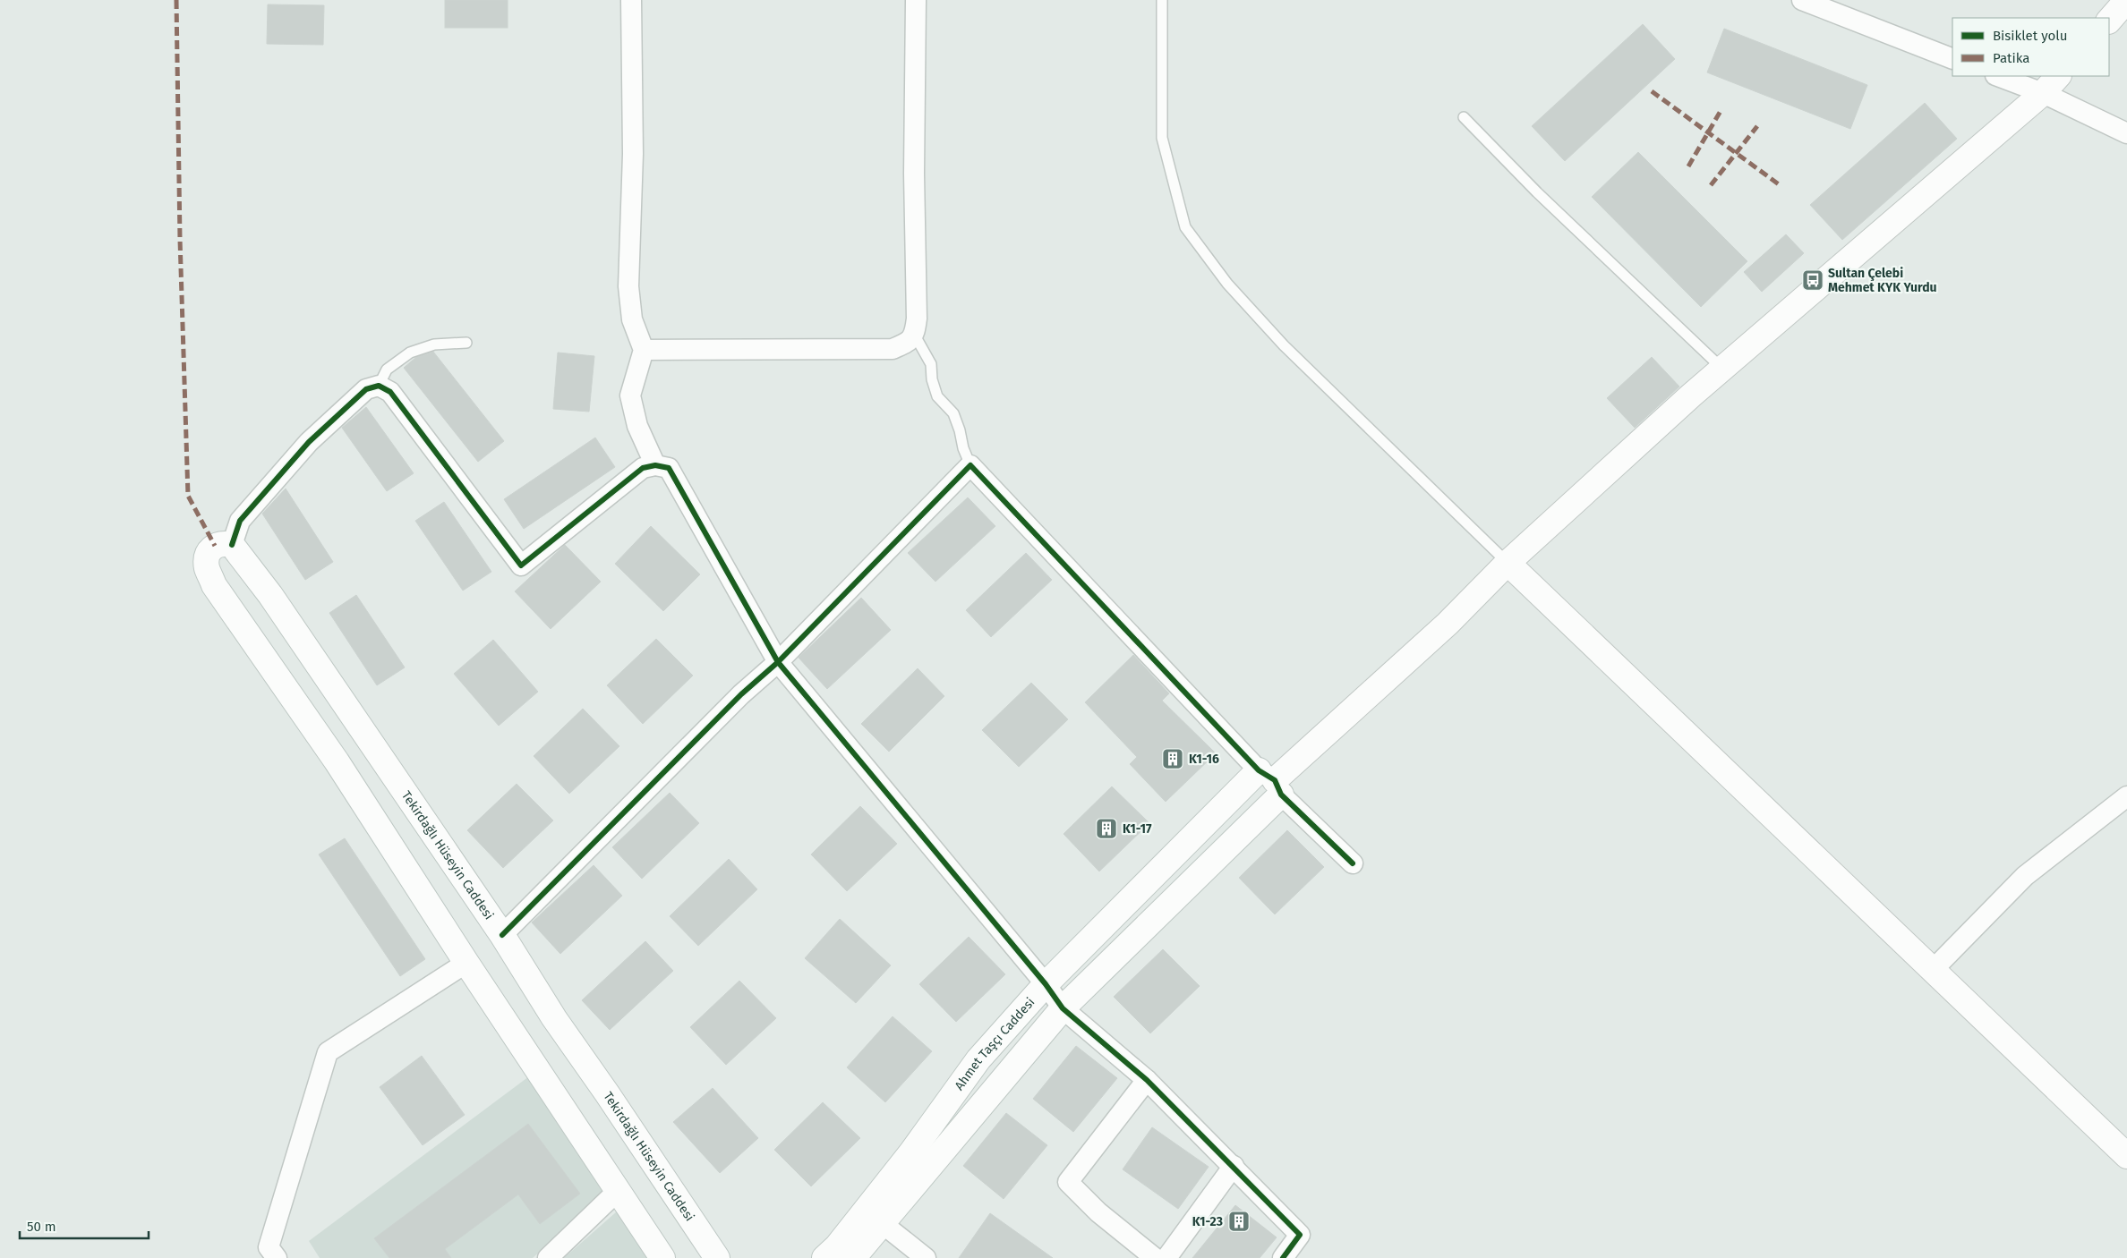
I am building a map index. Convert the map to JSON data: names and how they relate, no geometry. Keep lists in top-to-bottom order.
{
  "streets": {
    "main road": ["Tekirdağlı Hüseyin Caddesi", "Ahmet Taşçı Caddesi"]
  },
  "places": {
    "bus stop": ["Sultan Çelebi Mehmet KYK Yurdu"],
    "building": ["K1-16", "K1-17", "K1-23"]
  },
  "legend": ["Bisiklet yolu", "Patika"],
  "scale_bar": "50 m"
}
